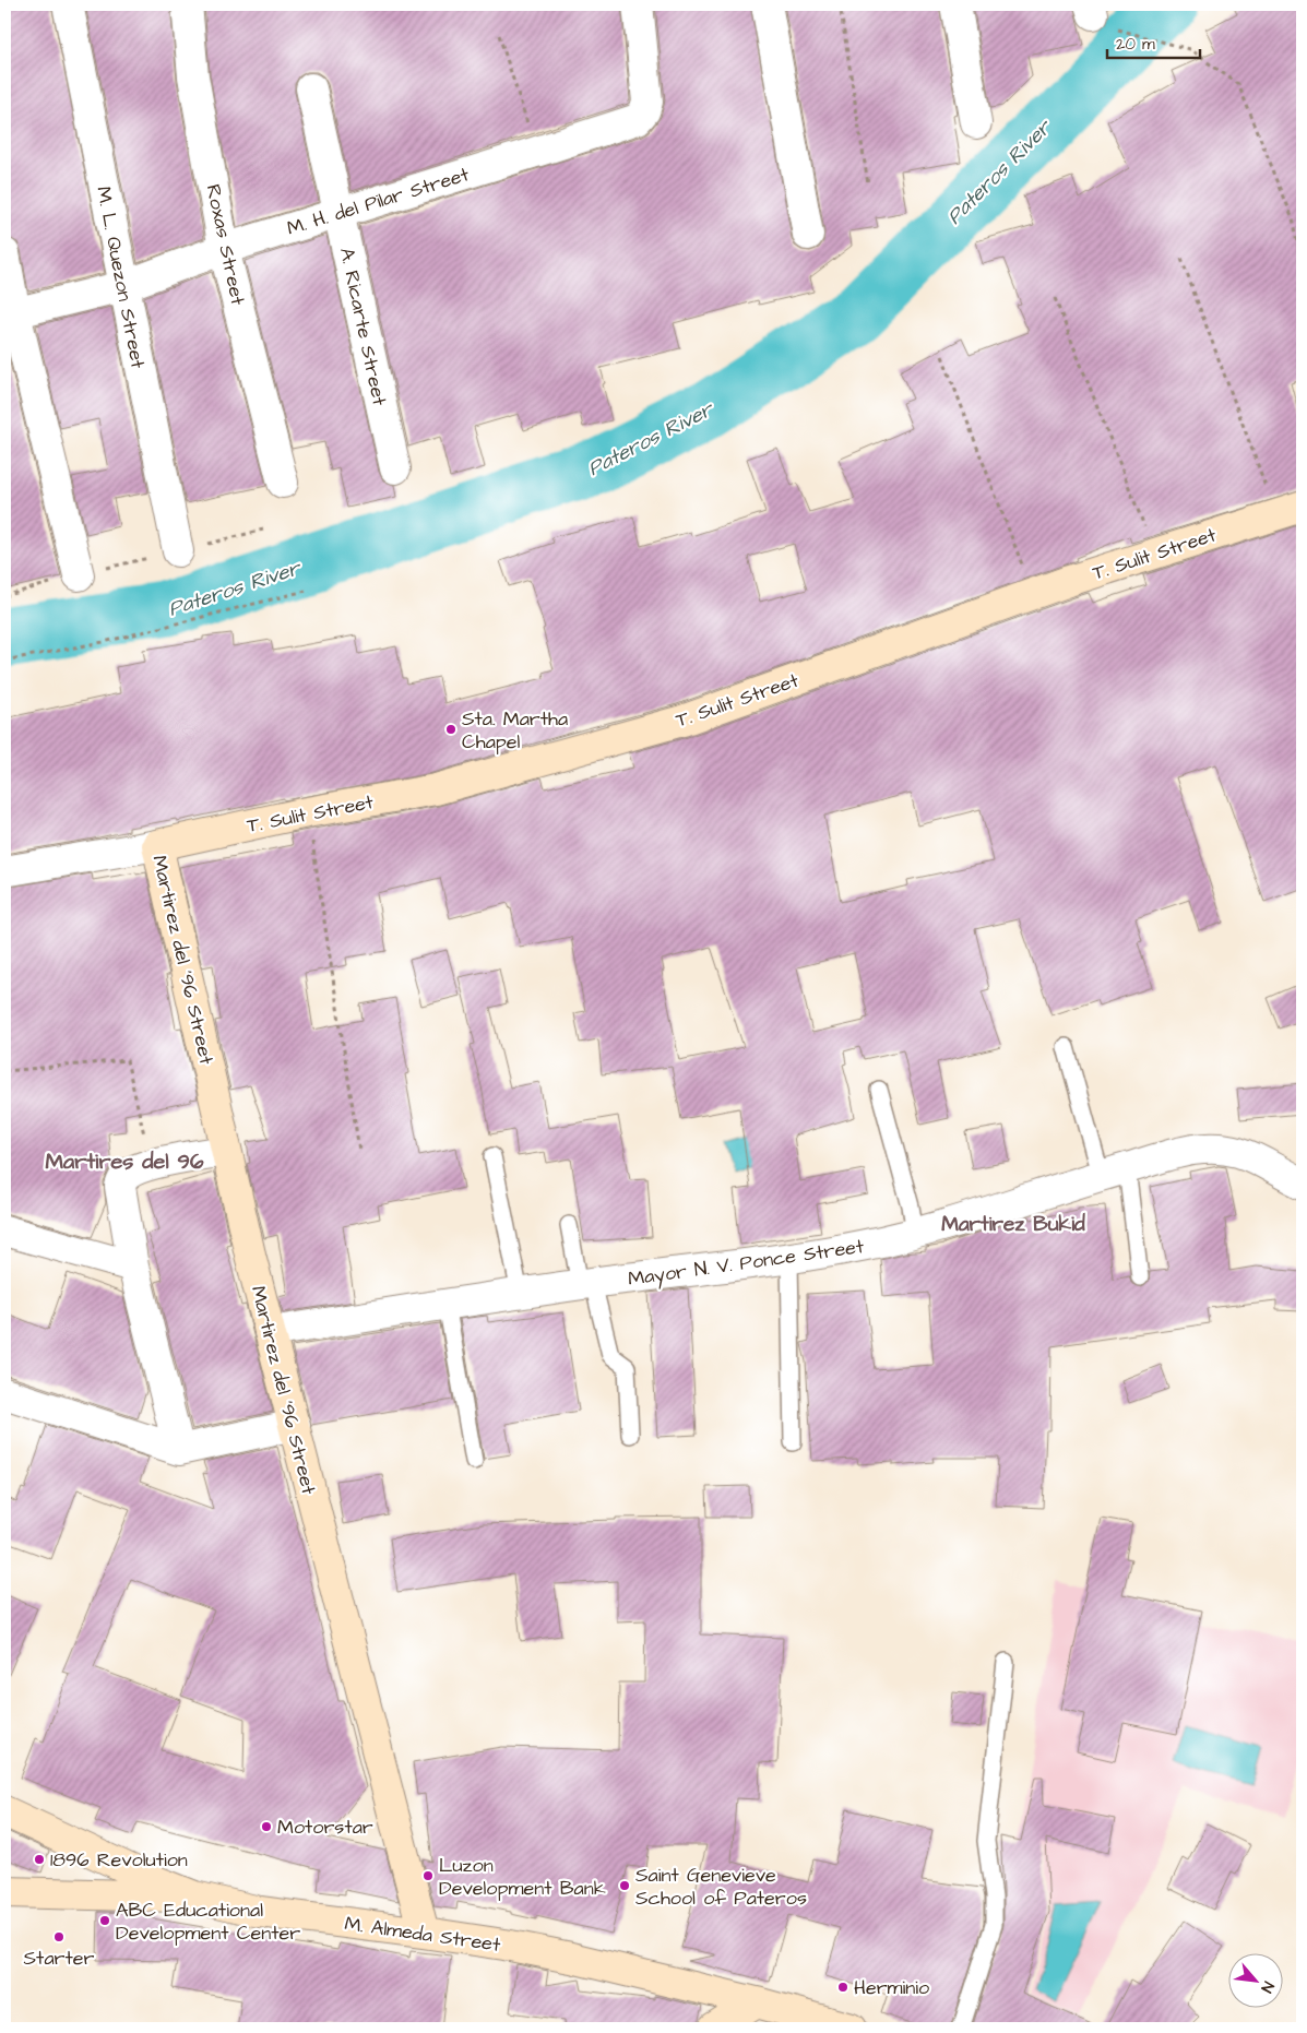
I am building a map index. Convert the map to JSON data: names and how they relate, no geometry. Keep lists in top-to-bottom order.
{
  "streets": {
    "street": [
      "M. H. del Pilar Street",
      "Roxas Street",
      "M. L. Quezon Street",
      "A. Ricarte Street",
      "T. Sulit Street",
      "Martirez del '96 Street",
      "Mayor N. V. Ponce Street",
      "M. Almeda Street"
    ]
  },
  "crossings": [
    ["M. H. del Pilar Street", "Roxas Street"],
    ["M. H. del Pilar Street", "M. L. Quezon Street"],
    ["M. H. del Pilar Street", "A. Ricarte Street"],
    ["T. Sulit Street", "Martirez del '96 Street"],
    ["Martirez del '96 Street", "Mayor N. V. Ponce Street"],
    ["Martirez del '96 Street", "M. Almeda Street"]
  ],
  "districts": ["Martires del 96", "Martirez Bukid"],
  "water": ["Pateros River"],
  "places": [
    "Sta. Martha Chapel",
    "Motorstar",
    "1896 Revolution",
    "Luzon Development Bank",
    "Saint Genevieve School of Pateros",
    "ABC Educational Development Center",
    "Starter",
    "Herminio"
  ],
  "scale_bar": "20 m",
  "north": "bottom right"
}
